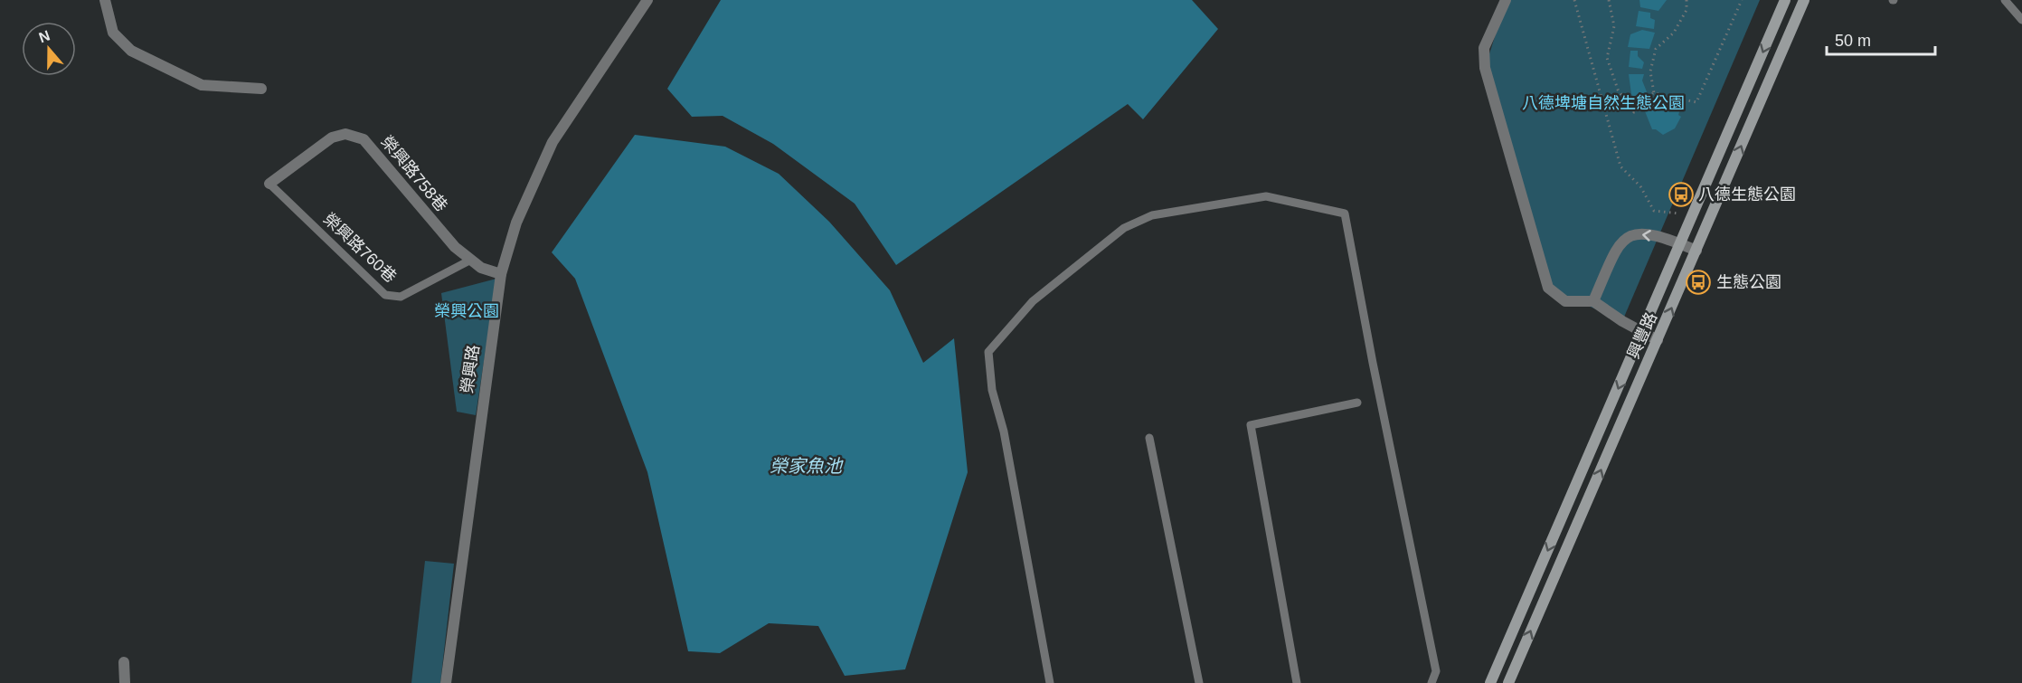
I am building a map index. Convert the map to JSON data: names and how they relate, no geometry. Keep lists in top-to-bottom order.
{
  "streets": {
    "main road": ["興豐路"],
    "street": ["榮興路758巷", "榮興路"],
    "lane": ["榮興路760巷"]
  },
  "crossings": [
    ["榮興路758巷", "榮興路760巷"],
    ["榮興路758巷", "榮興路"]
  ],
  "water": ["榮家魚池"],
  "parks": ["八德埤塘自然生態公園", "榮興公園"],
  "places": {
    "bus stop": ["八德生態公園", "生態公園"]
  },
  "scale_bar": "50 m",
  "north": "top"
}
